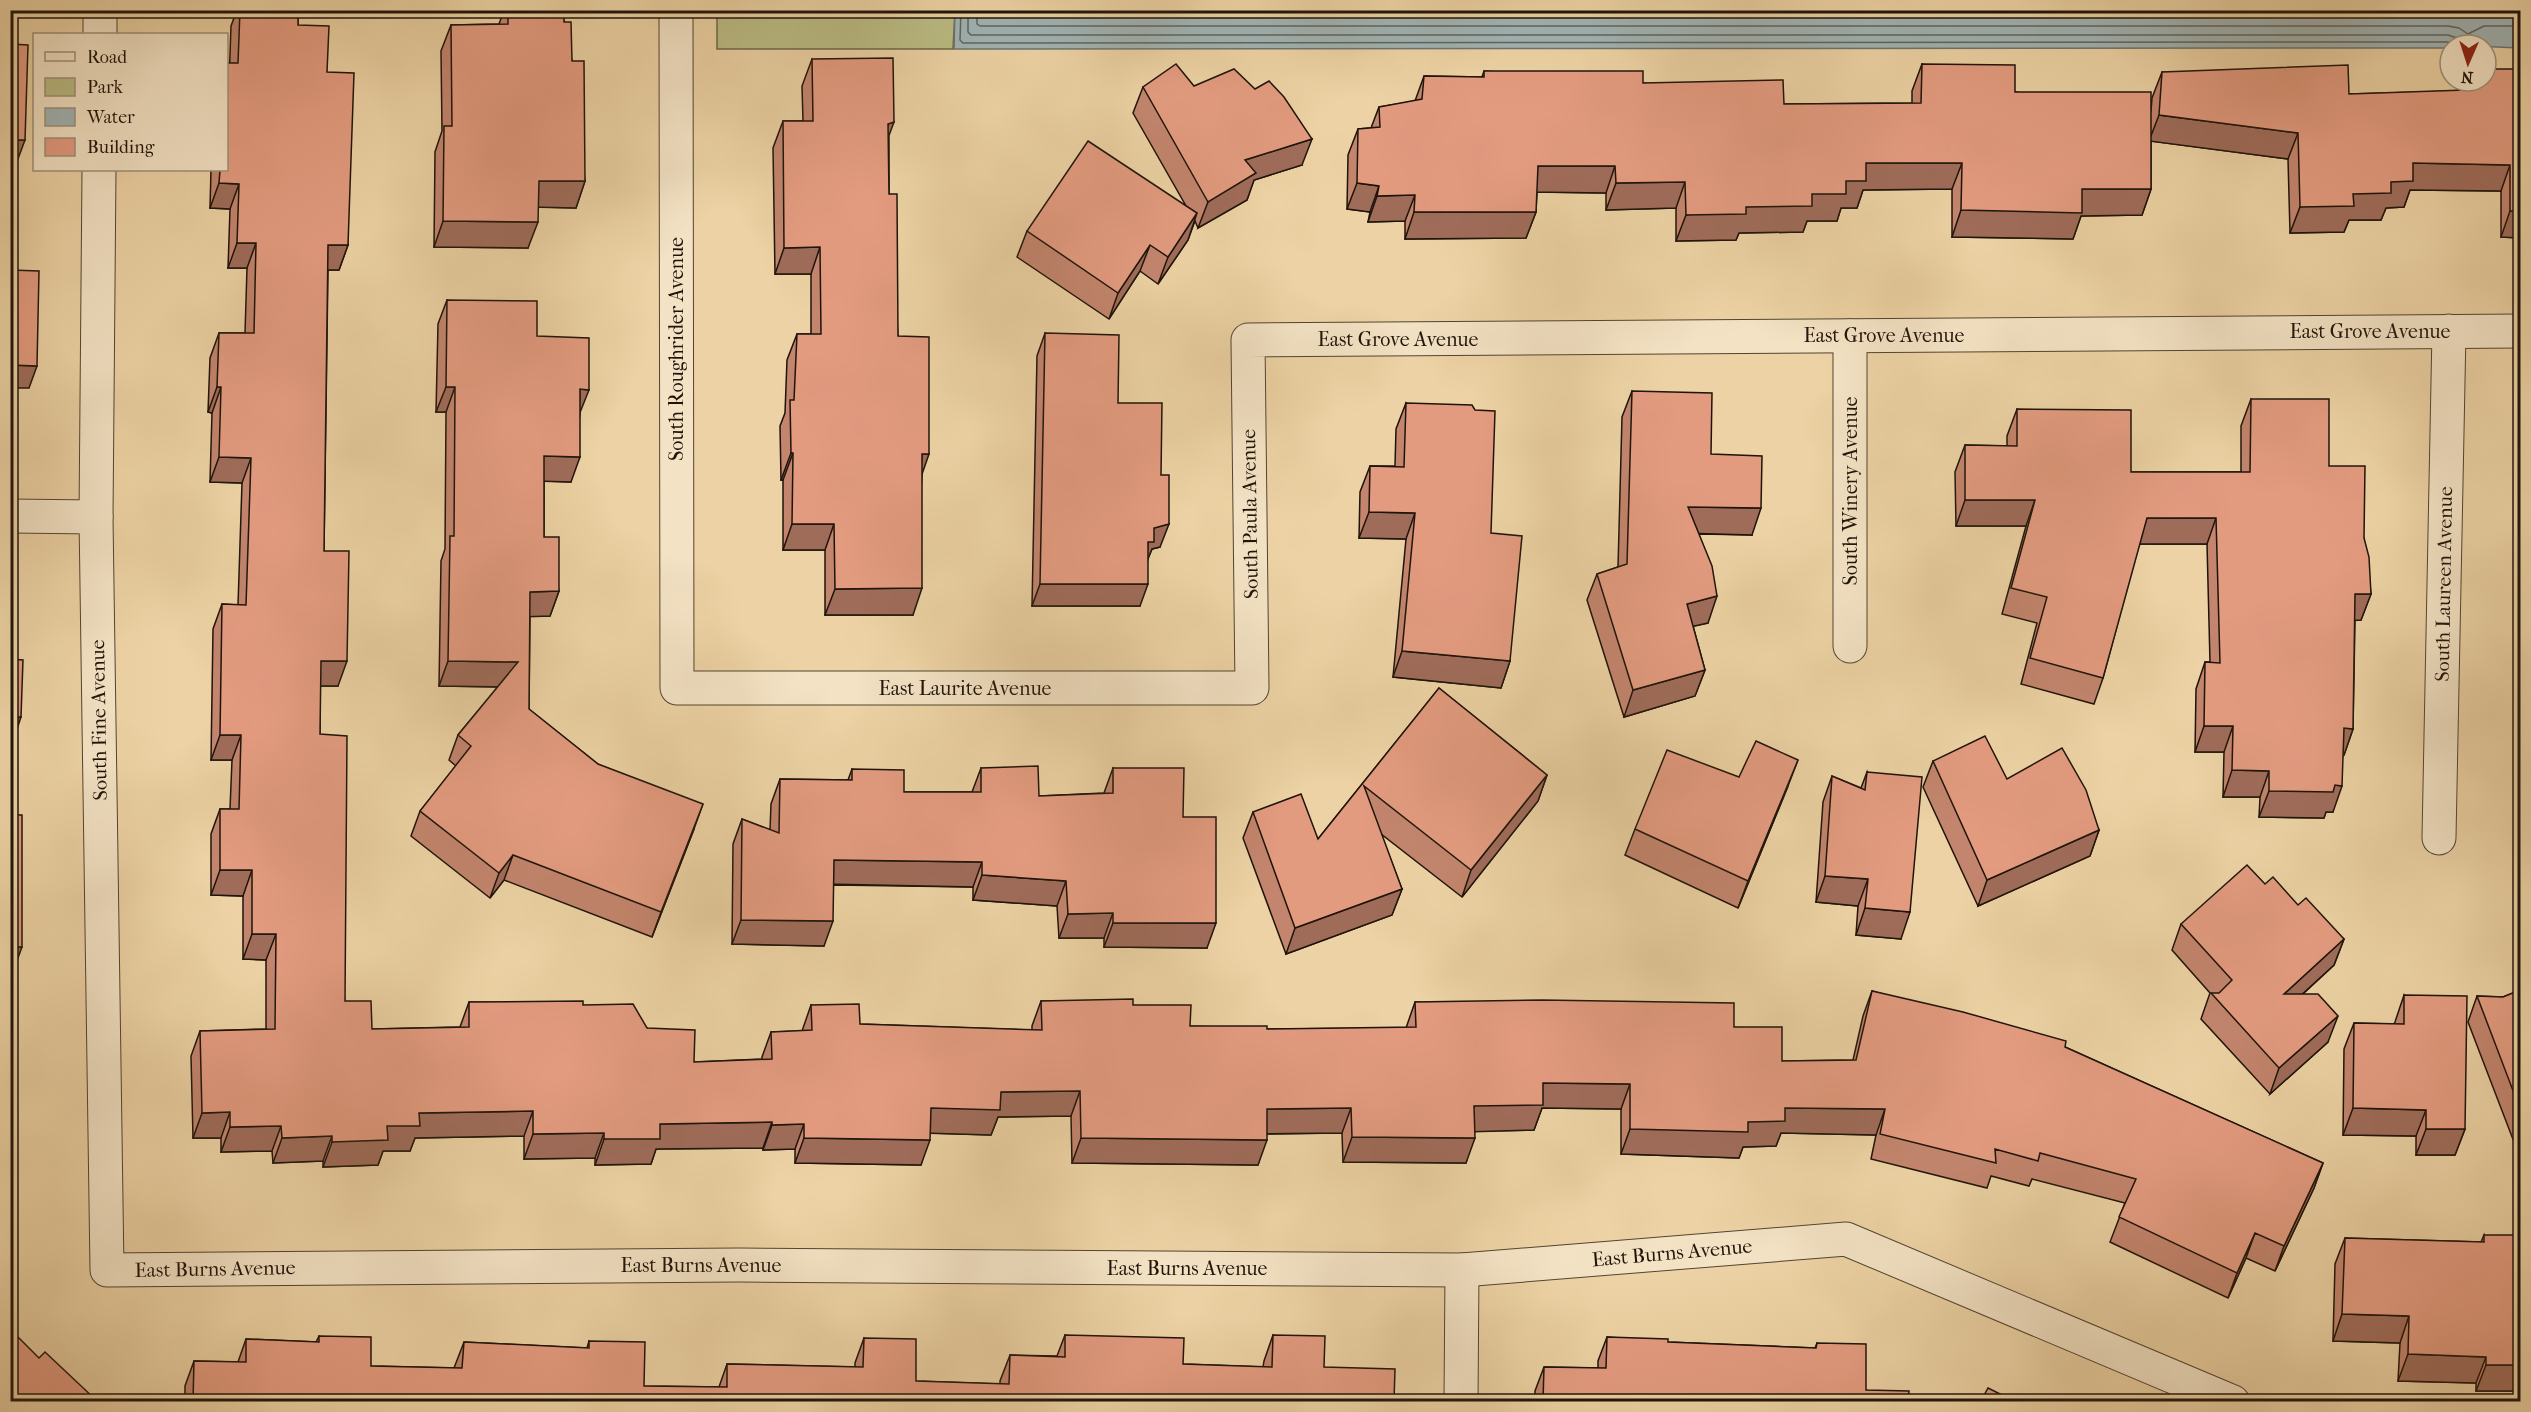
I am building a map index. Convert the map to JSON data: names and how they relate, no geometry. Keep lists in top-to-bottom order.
{
  "streets": {
    "street": [
      "East Grove Avenue",
      "South Roughrider Avenue",
      "South Winery Avenue",
      "South Paula Avenue",
      "South Laureen Avenue",
      "East Laurite Avenue",
      "South Fine Avenue",
      "East Burns Avenue"
    ]
  },
  "crossings": [
    ["East Grove Avenue", "South Winery Avenue"],
    ["East Grove Avenue", "South Paula Avenue"],
    ["East Grove Avenue", "South Laureen Avenue"],
    ["South Roughrider Avenue", "East Laurite Avenue"],
    ["South Paula Avenue", "East Laurite Avenue"],
    ["South Fine Avenue", "East Burns Avenue"]
  ],
  "legend": [
    "Road",
    "Park",
    "Water",
    "Building"
  ],
  "north": "bottom"
}
